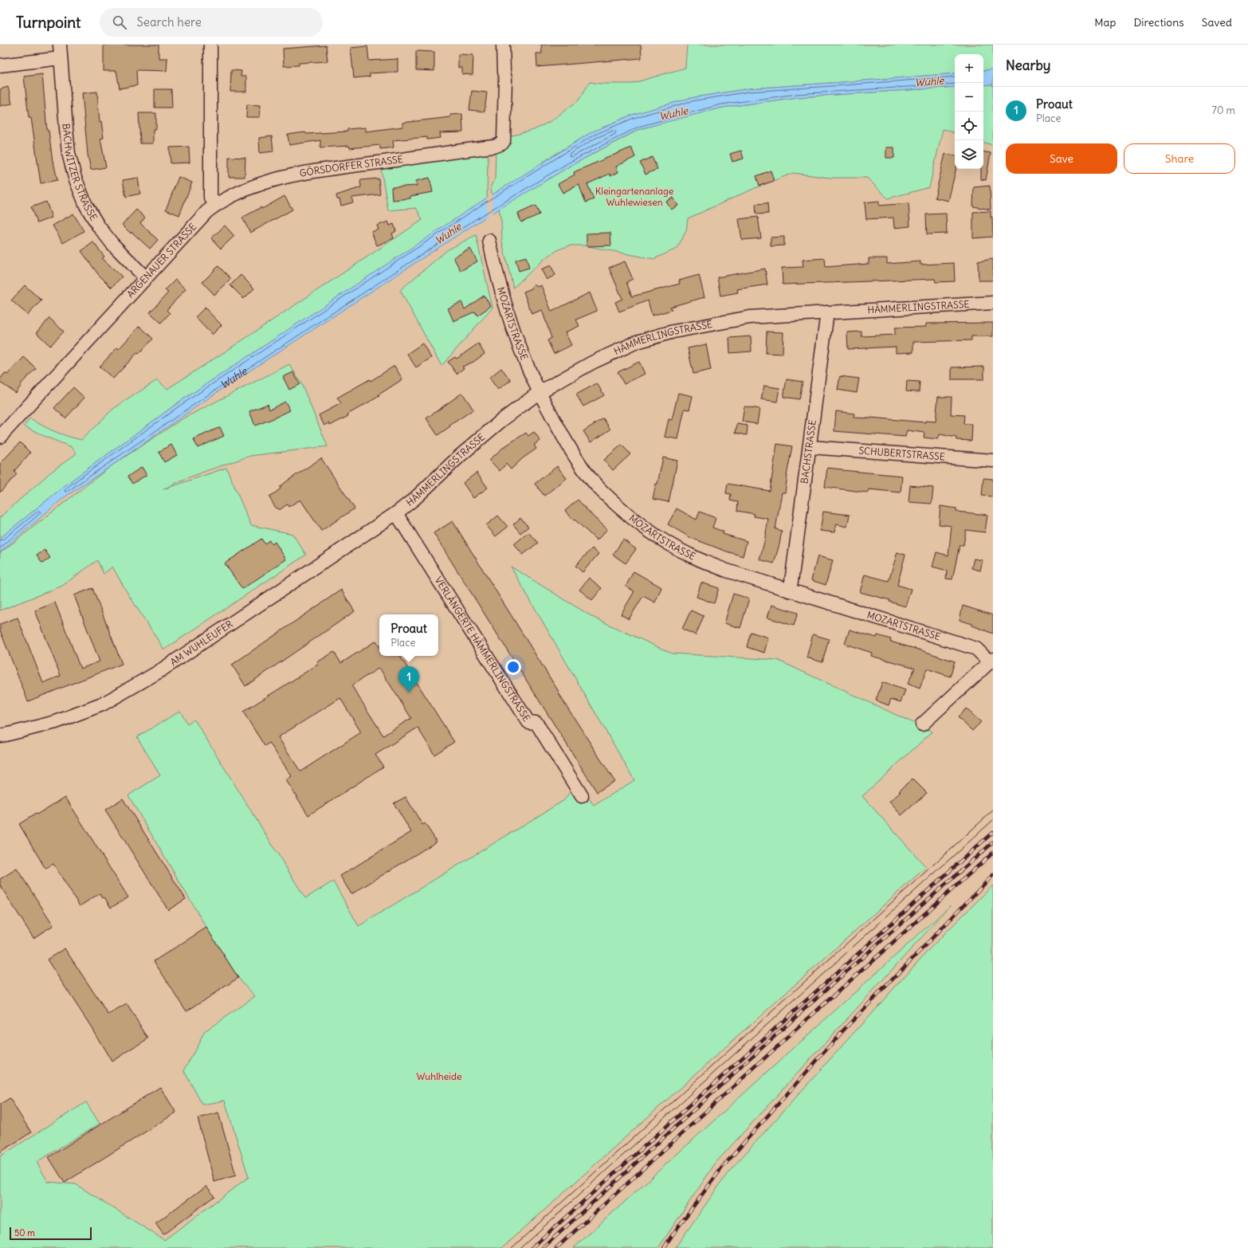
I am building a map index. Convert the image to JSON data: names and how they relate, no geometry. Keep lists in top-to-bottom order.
{
  "streets": {
    "street": [
      "GÖRSDORFER STRASSE",
      "BACHWITZER STRASSE",
      "ARGENAUER STRASSE",
      "HÄMMERLINGSTRASSE",
      "MOZARTSTRASSE",
      "BACHSTRASSE",
      "SCHUBERTSTRASSE",
      "AM WUHLEUFER",
      "VERLÄNGERTE HÄMMERLINGSTRASSE"
    ]
  },
  "crossings": [
    ["GÖRSDORFER STRASSE", "ARGENAUER STRASSE"],
    ["BACHWITZER STRASSE", "ARGENAUER STRASSE"],
    ["HÄMMERLINGSTRASSE", "MOZARTSTRASSE"],
    ["HÄMMERLINGSTRASSE", "BACHSTRASSE"],
    ["HÄMMERLINGSTRASSE", "AM WUHLEUFER"],
    ["HÄMMERLINGSTRASSE", "VERLÄNGERTE HÄMMERLINGSTRASSE"],
    ["MOZARTSTRASSE", "BACHSTRASSE"],
    ["BACHSTRASSE", "SCHUBERTSTRASSE"],
    ["AM WUHLEUFER", "VERLÄNGERTE HÄMMERLINGSTRASSE"]
  ],
  "water": ["Wuhle"],
  "parks": ["Kleingartenanlage Wuhlewiesen", "Wuhlheide"],
  "scale_bar": "50 m",
  "page": {
    "header": "Turnpoint",
    "search": "Search here",
    "nav": ["Map", "Directions", "Saved"],
    "heading": "Nearby",
    "map_buttons": ["+", "−"],
    "list": [
      {
        "mark": "1",
        "name": "Proaut",
        "note": "Place",
        "value": "70 m"
      }
    ],
    "buttons": ["Save", "Share"],
    "popup": ["Proaut", "Place"],
    "pins": "1",
    "scale": "50 m"
  }
}
